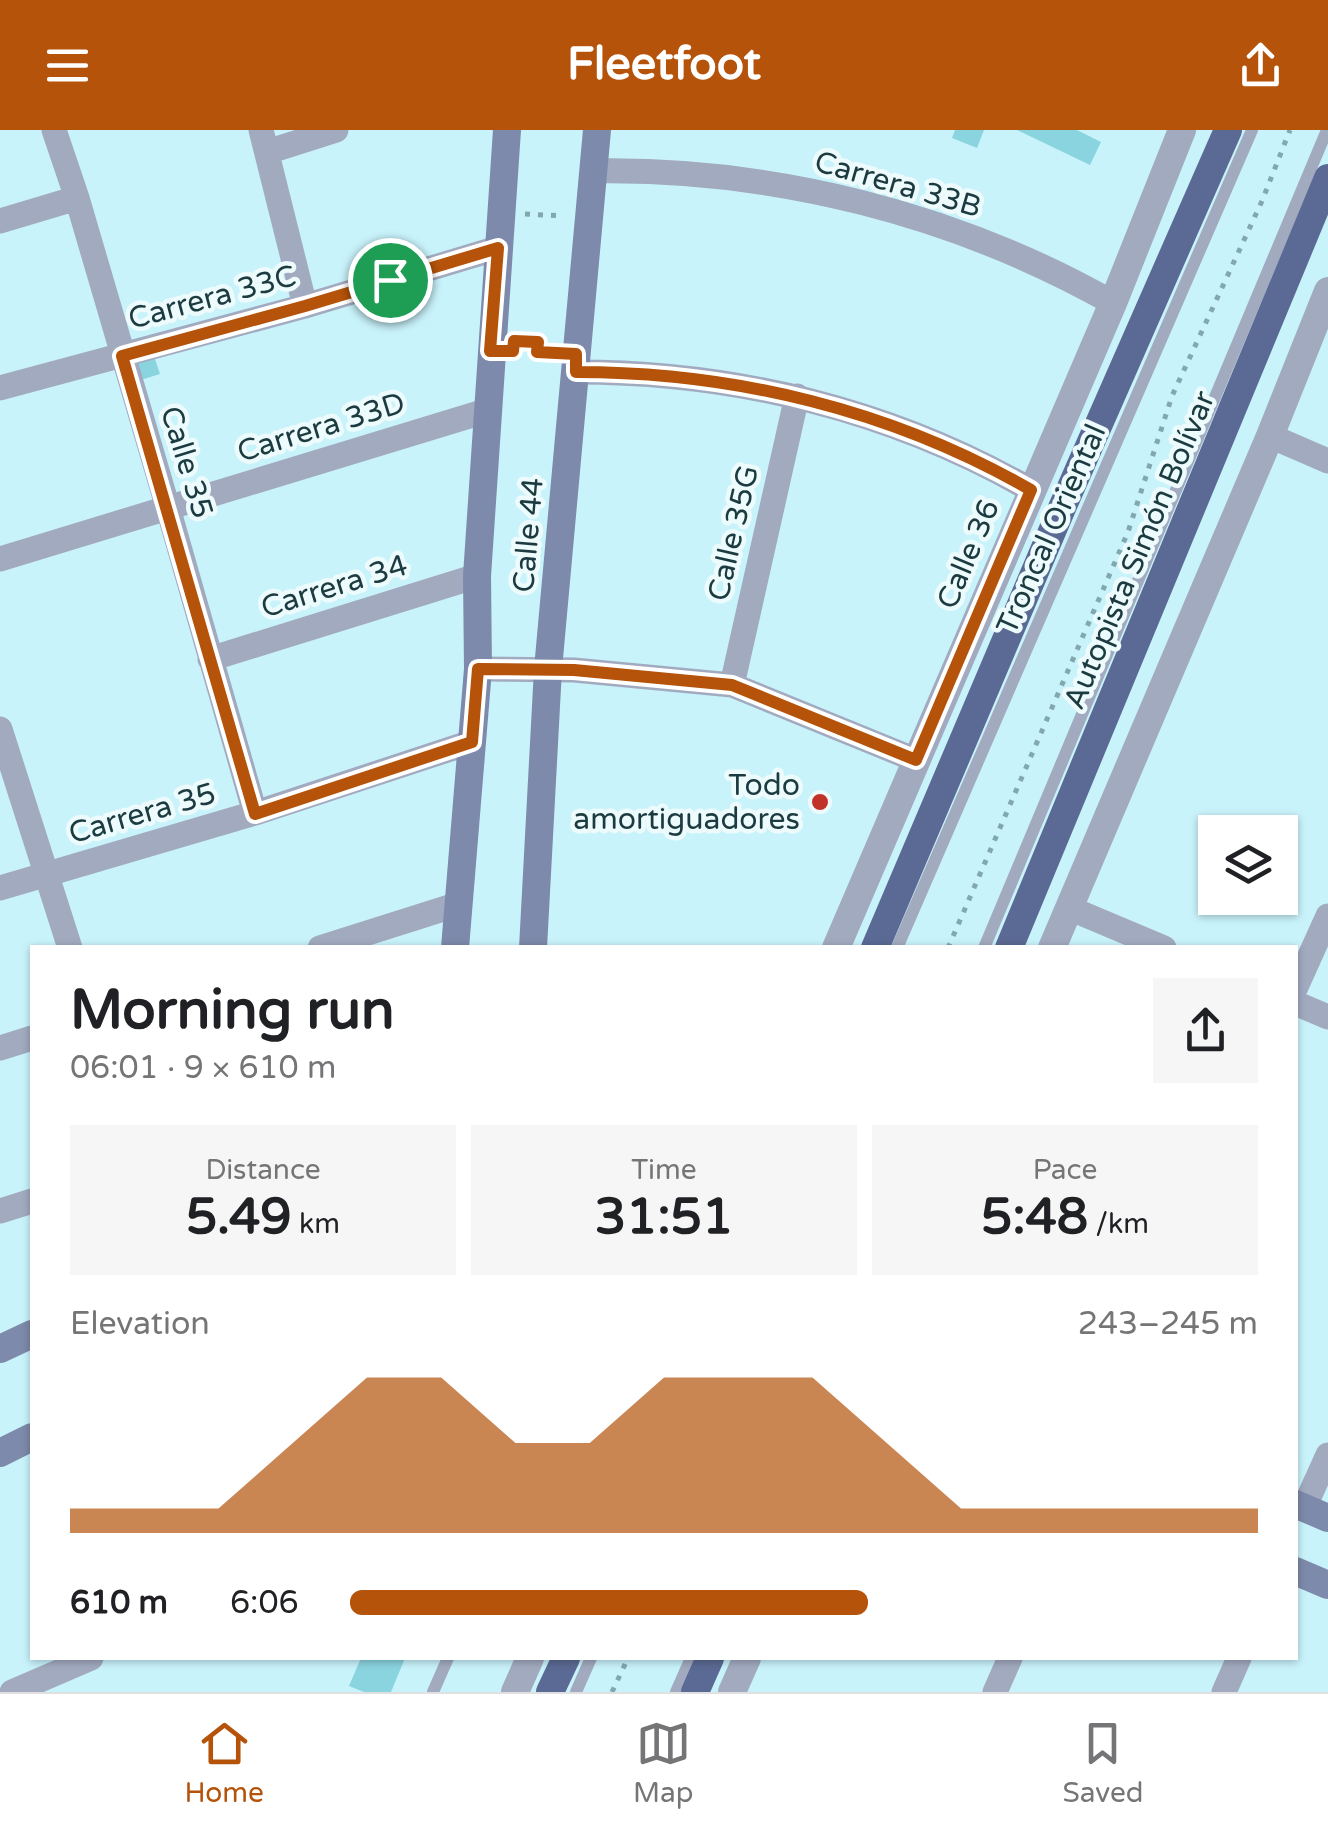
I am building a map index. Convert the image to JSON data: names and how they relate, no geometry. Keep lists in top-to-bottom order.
{
  "streets": {
    "highway": ["Autopista Simón Bolívar"],
    "main road": ["Calle 44"],
    "street": [
      "Carrera 33B",
      "Carrera 33C",
      "Carrera 33D",
      "Calle 35",
      "Calle 35G",
      "Calle 36",
      "Carrera 34",
      "Carrera 35"
    ],
    "lane": ["Troncal Oriental"]
  },
  "crossings": [
    ["Carrera 33B", "Calle 44"],
    ["Carrera 33B", "Calle 36"],
    ["Carrera 33C", "Calle 35"],
    ["Carrera 33C", "Calle 44"],
    ["Carrera 33D", "Calle 35"],
    ["Carrera 33D", "Calle 44"],
    ["Calle 35", "Carrera 34"],
    ["Calle 35", "Carrera 35"],
    ["Calle 44", "Carrera 34"],
    ["Calle 44", "Carrera 35"]
  ],
  "places": ["Todo amortiguadores"],
  "page": {
    "header": "Fleetfoot",
    "heading": ["Morning run", "06:01 · 9 × 610 m"],
    "stats": [
      ["Distance", "5.49 km"],
      ["Time", "31:51"],
      ["Pace", "5:48 /km"]
    ],
    "chart": ["Elevation", "243–245 m"],
    "list": [
      {
        "name": "610 m",
        "note": "6:06"
      }
    ],
    "tabs": ["Home", "Map", "Saved"]
  }
}
